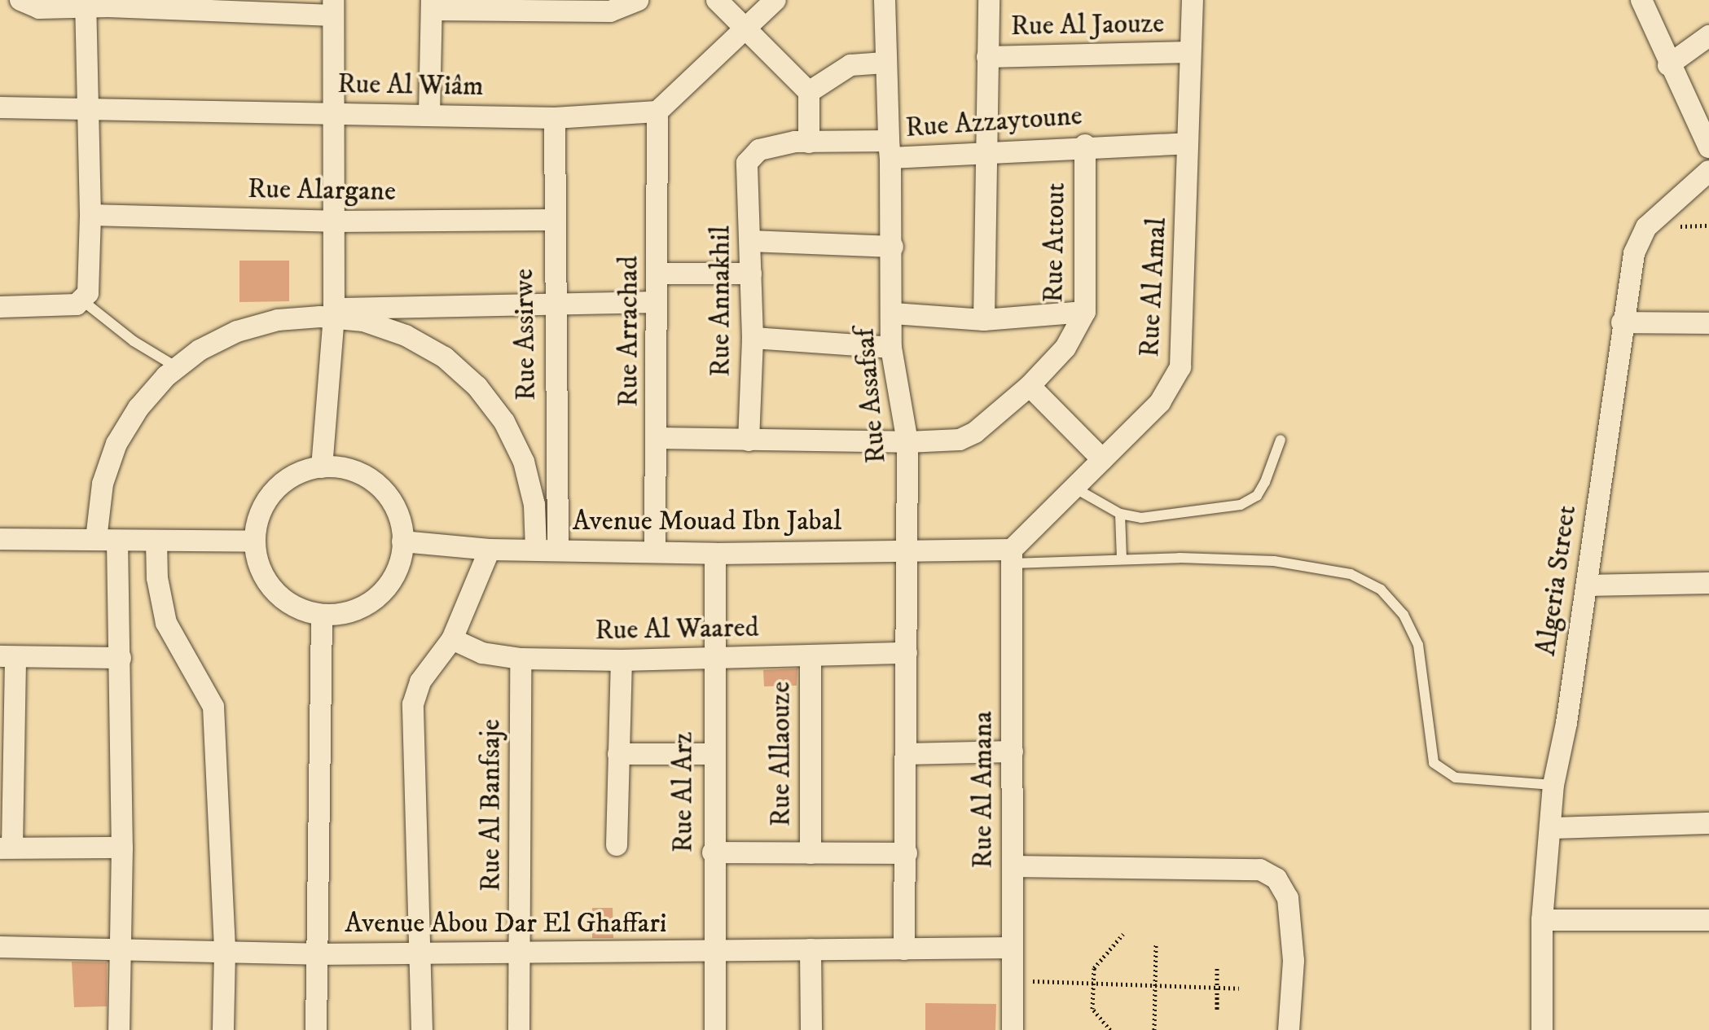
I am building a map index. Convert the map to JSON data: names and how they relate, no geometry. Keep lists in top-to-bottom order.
{
  "streets": {
    "street": [
      "Rue Al Jaouze",
      "Rue Al Wiâm",
      "Rue Azzaytoune",
      "Rue Alargane",
      "Rue Attout",
      "Rue Al Amal",
      "Rue Annakhil",
      "Rue Arrachad",
      "Rue Assirwe",
      "Rue Assafsaf",
      "Avenue Mouad Ibn Jabal",
      "Algeria Street",
      "Rue Al Waared",
      "Rue Allaouze",
      "Rue Al Amana",
      "Rue Al Arz",
      "Rue Al Banfsaje",
      "Avenue Abou Dar El Ghaffari"
    ]
  },
  "crossings": [
    ["Rue Al Jaouze", "Rue Al Amal"],
    ["Rue Al Wiâm", "Rue Arrachad"],
    ["Rue Al Wiâm", "Rue Assirwe"],
    ["Rue Azzaytoune", "Rue Attout"],
    ["Rue Azzaytoune", "Rue Al Amal"],
    ["Rue Azzaytoune", "Rue Annakhil"],
    ["Rue Azzaytoune", "Rue Assafsaf"],
    ["Rue Alargane", "Rue Assirwe"],
    ["Rue Attout", "Rue Annakhil"],
    ["Rue Attout", "Rue Arrachad"],
    ["Rue Attout", "Rue Assafsaf"],
    ["Rue Al Amal", "Avenue Mouad Ibn Jabal"],
    ["Rue Al Amal", "Rue Al Amana"],
    ["Rue Arrachad", "Avenue Mouad Ibn Jabal"],
    ["Rue Assirwe", "Avenue Mouad Ibn Jabal"],
    ["Rue Assafsaf", "Avenue Mouad Ibn Jabal"],
    ["Avenue Mouad Ibn Jabal", "Rue Al Amana"],
    ["Avenue Mouad Ibn Jabal", "Rue Al Arz"],
    ["Rue Al Waared", "Rue Allaouze"],
    ["Rue Al Waared", "Rue Al Arz"],
    ["Rue Al Waared", "Rue Al Banfsaje"],
    ["Rue Al Amana", "Avenue Abou Dar El Ghaffari"],
    ["Rue Al Arz", "Avenue Abou Dar El Ghaffari"],
    ["Rue Al Banfsaje", "Avenue Abou Dar El Ghaffari"]
  ]
}
